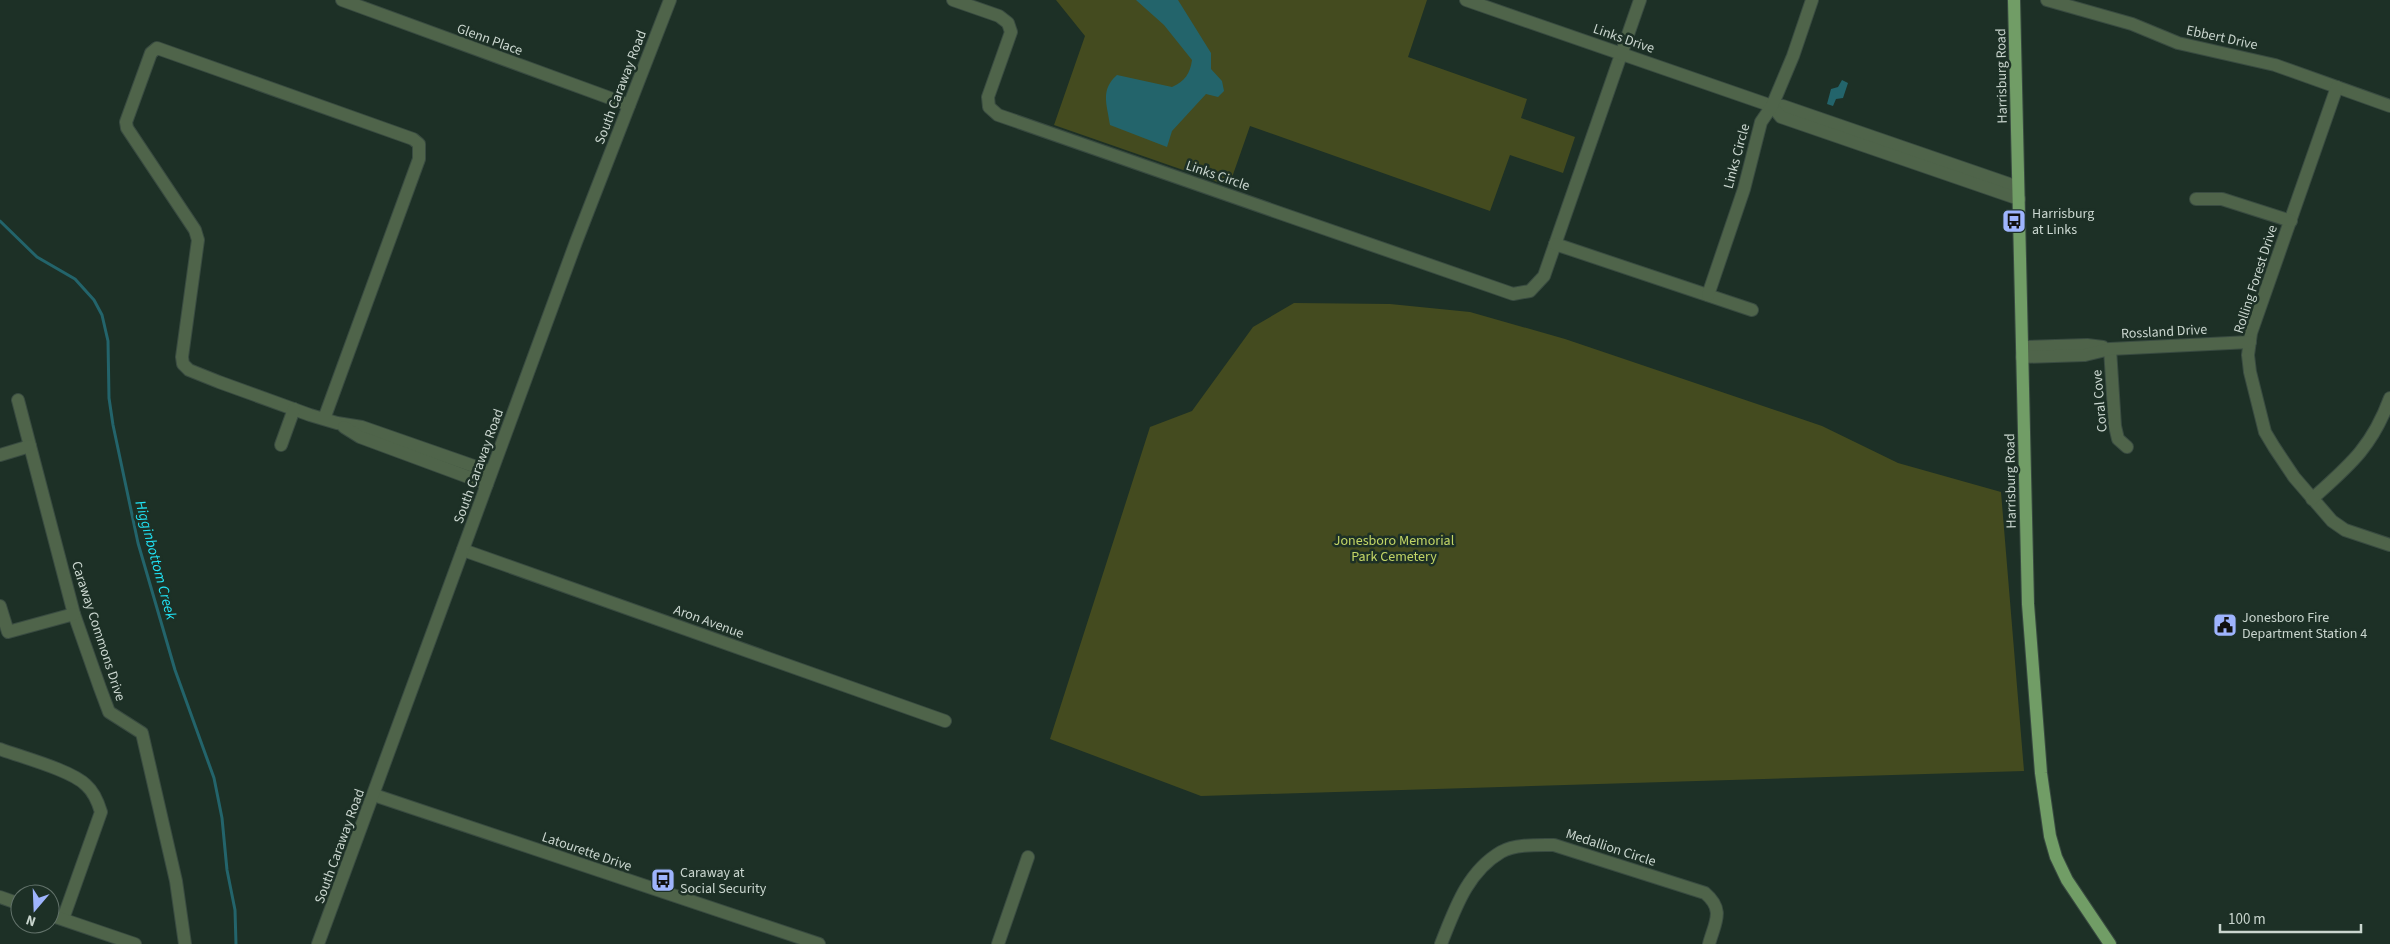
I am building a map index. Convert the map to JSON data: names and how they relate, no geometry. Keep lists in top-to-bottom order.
{
  "streets": {
    "main road": ["Harrisburg Road"],
    "street": [
      "Ebbert Drive",
      "Links Drive",
      "Glenn Place",
      "South Caraway Road",
      "Links Circle",
      "Rolling Forest Drive",
      "Rossland Drive",
      "Coral Cove",
      "Aron Avenue",
      "Caraway Commons Drive",
      "Medallion Circle",
      "Latourette Drive"
    ]
  },
  "crossings": [
    ["Ebbert Drive", "Rolling Forest Drive"],
    ["Links Drive", "Harrisburg Road"],
    ["Links Drive", "Links Circle"],
    ["Glenn Place", "South Caraway Road"],
    ["Harrisburg Road", "Rossland Drive"],
    ["South Caraway Road", "Aron Avenue"],
    ["South Caraway Road", "Latourette Drive"],
    ["Rolling Forest Drive", "Rossland Drive"],
    ["Rossland Drive", "Coral Cove"]
  ],
  "water": ["Higginbottom Creek"],
  "parks": ["Jonesboro Memorial Park Cemetery"],
  "places": {
    "bus stop": ["Harrisburg at Links", "Caraway at Social Security"],
    "public building": ["Jonesboro Fire Department Station 4"]
  },
  "scale_bar": "100 m",
  "north": "bottom"
}
